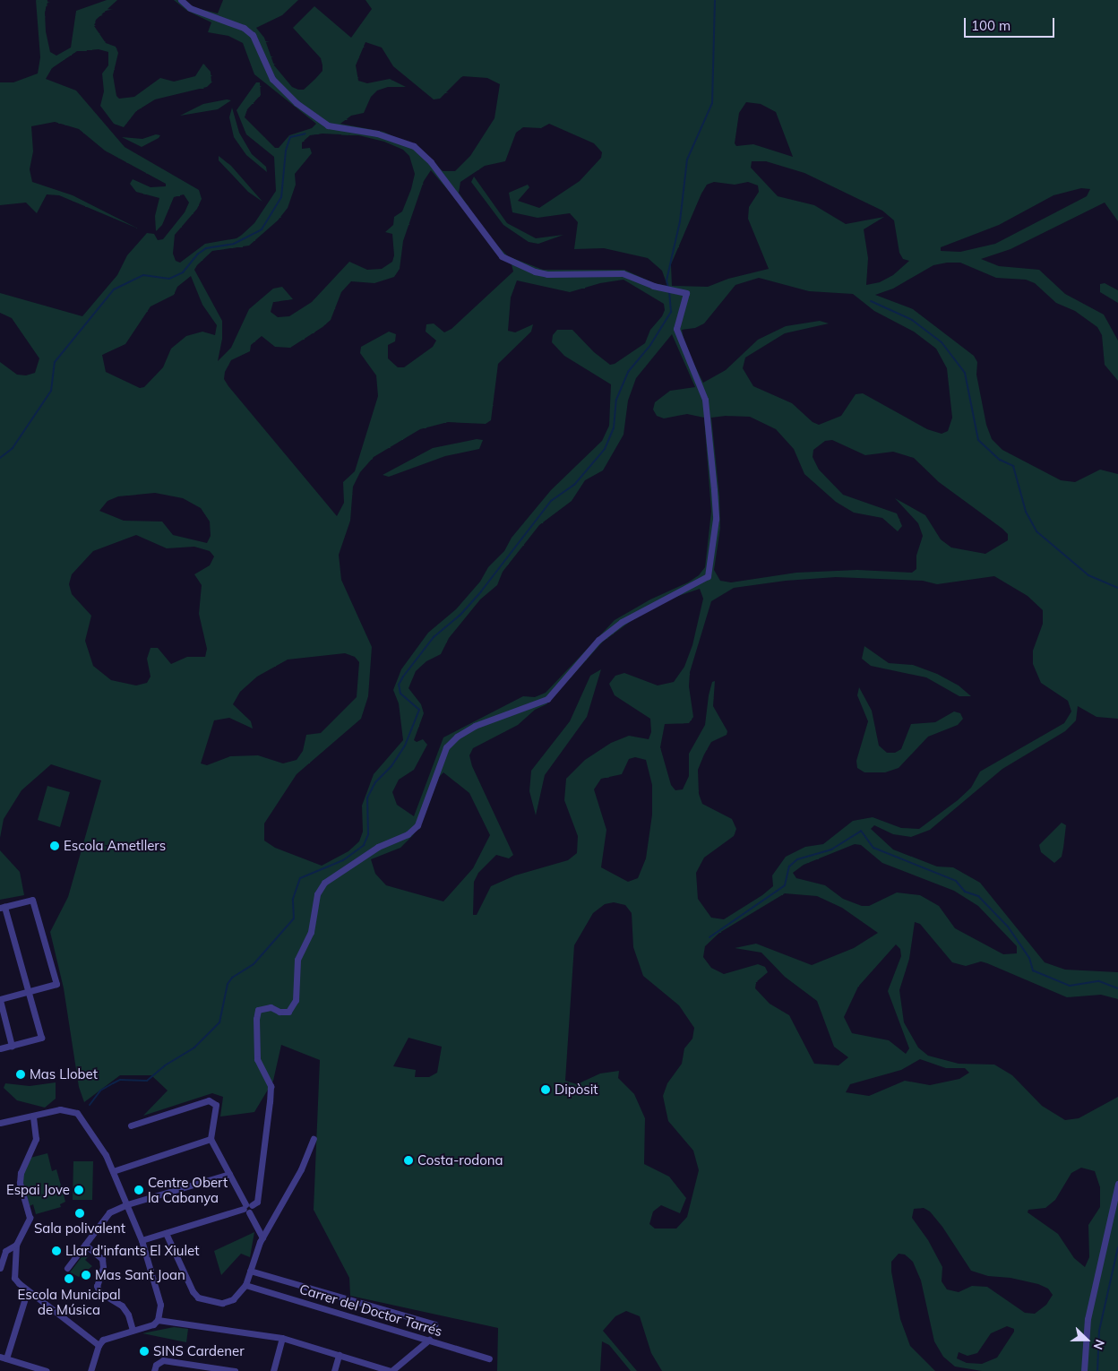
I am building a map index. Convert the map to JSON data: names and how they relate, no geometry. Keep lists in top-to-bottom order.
{
  "streets": {
    "street": ["Carrer del Doctor Tarrés"]
  },
  "places": [
    "Escola Ametllers",
    "Mas Llobet",
    "Dipòsit",
    "Costa-rodona",
    "Espai Jove",
    "Centre Obert la Cabanya",
    "Sala polivalent",
    "Llar d'infants El Xiulet",
    "Mas Sant Joan",
    "Escola Municipal de Música",
    "SINS Cardener"
  ],
  "scale_bar": "100 m",
  "north": "right"
}
